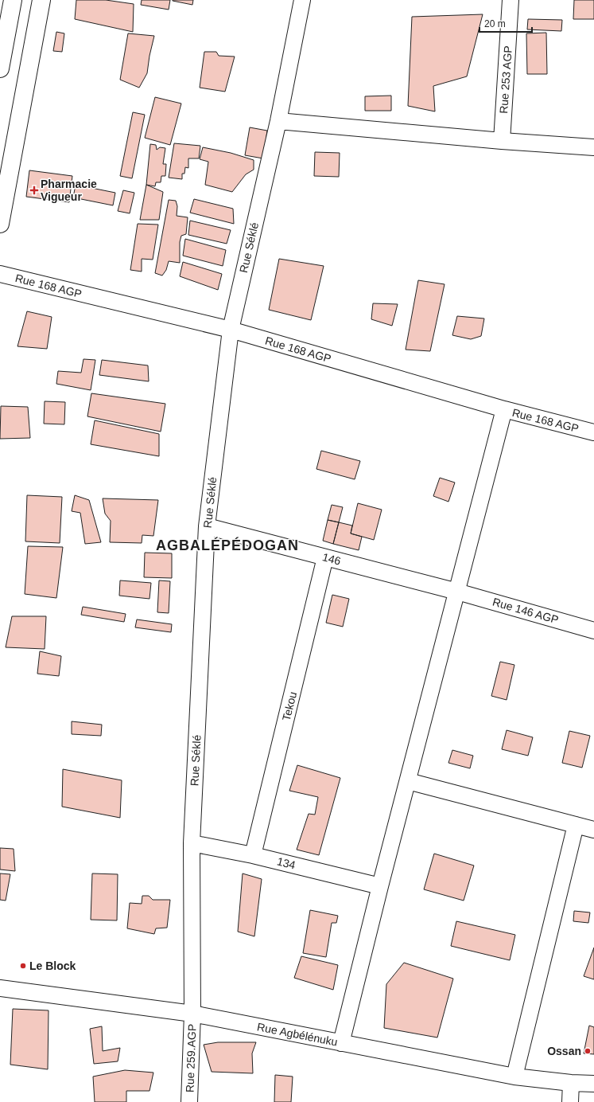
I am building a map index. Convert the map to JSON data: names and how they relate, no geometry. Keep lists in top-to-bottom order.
{
  "streets": {
    "street": [
      "Rue 253 AGP",
      "Rue Séklé",
      "Rue 168 AGP",
      "146",
      "Rue 146 AGP",
      "Tekou",
      "134",
      "Rue Agbélénuku",
      "Rue 259.AGP"
    ]
  },
  "crossings": [
    ["Rue Séklé", "Rue 168 AGP"],
    ["Rue Séklé", "146"],
    ["Rue Séklé", "134"],
    ["Rue Séklé", "Rue Agbélénuku"],
    ["Rue Séklé", "Rue 259.AGP"],
    ["146", "Rue 146 AGP"],
    ["146", "Tekou"],
    ["Tekou", "134"],
    ["Rue Agbélénuku", "Rue 259.AGP"]
  ],
  "districts": ["AGBALÉPÉDOGAN"],
  "places": {
    "health": ["Pharmacie Vigueur"],
    "other": ["Le Block", "Ossan"]
  },
  "scale_bar": "20 m"
}
